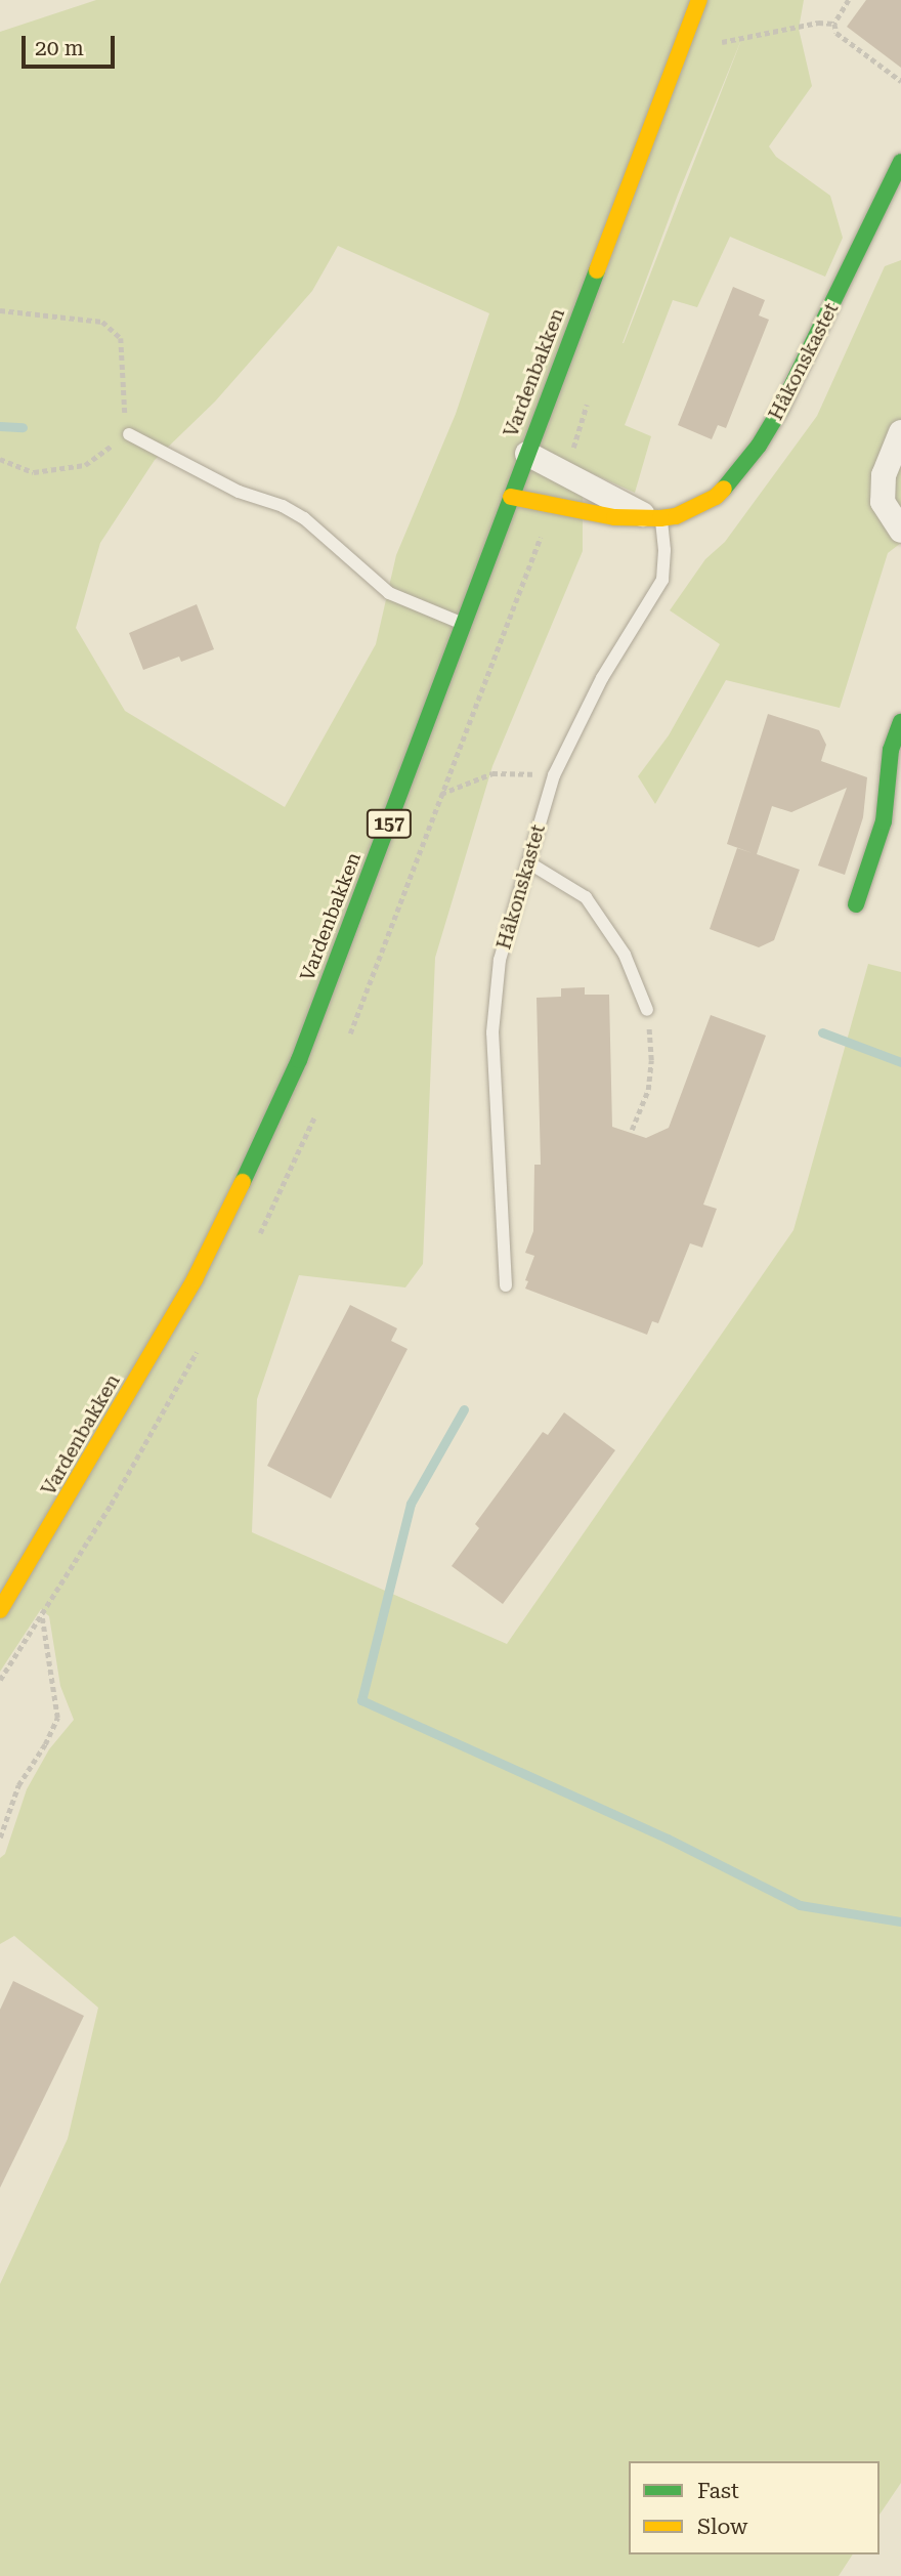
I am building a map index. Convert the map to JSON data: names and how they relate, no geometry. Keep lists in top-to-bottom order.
{
  "streets": {
    "main road": ["Håkonskastet", "Vardenbakken", "157"]
  },
  "crossings": [
    ["Håkonskastet", "Vardenbakken"]
  ],
  "legend": ["Fast", "Slow"],
  "scale_bar": "20 m"
}
